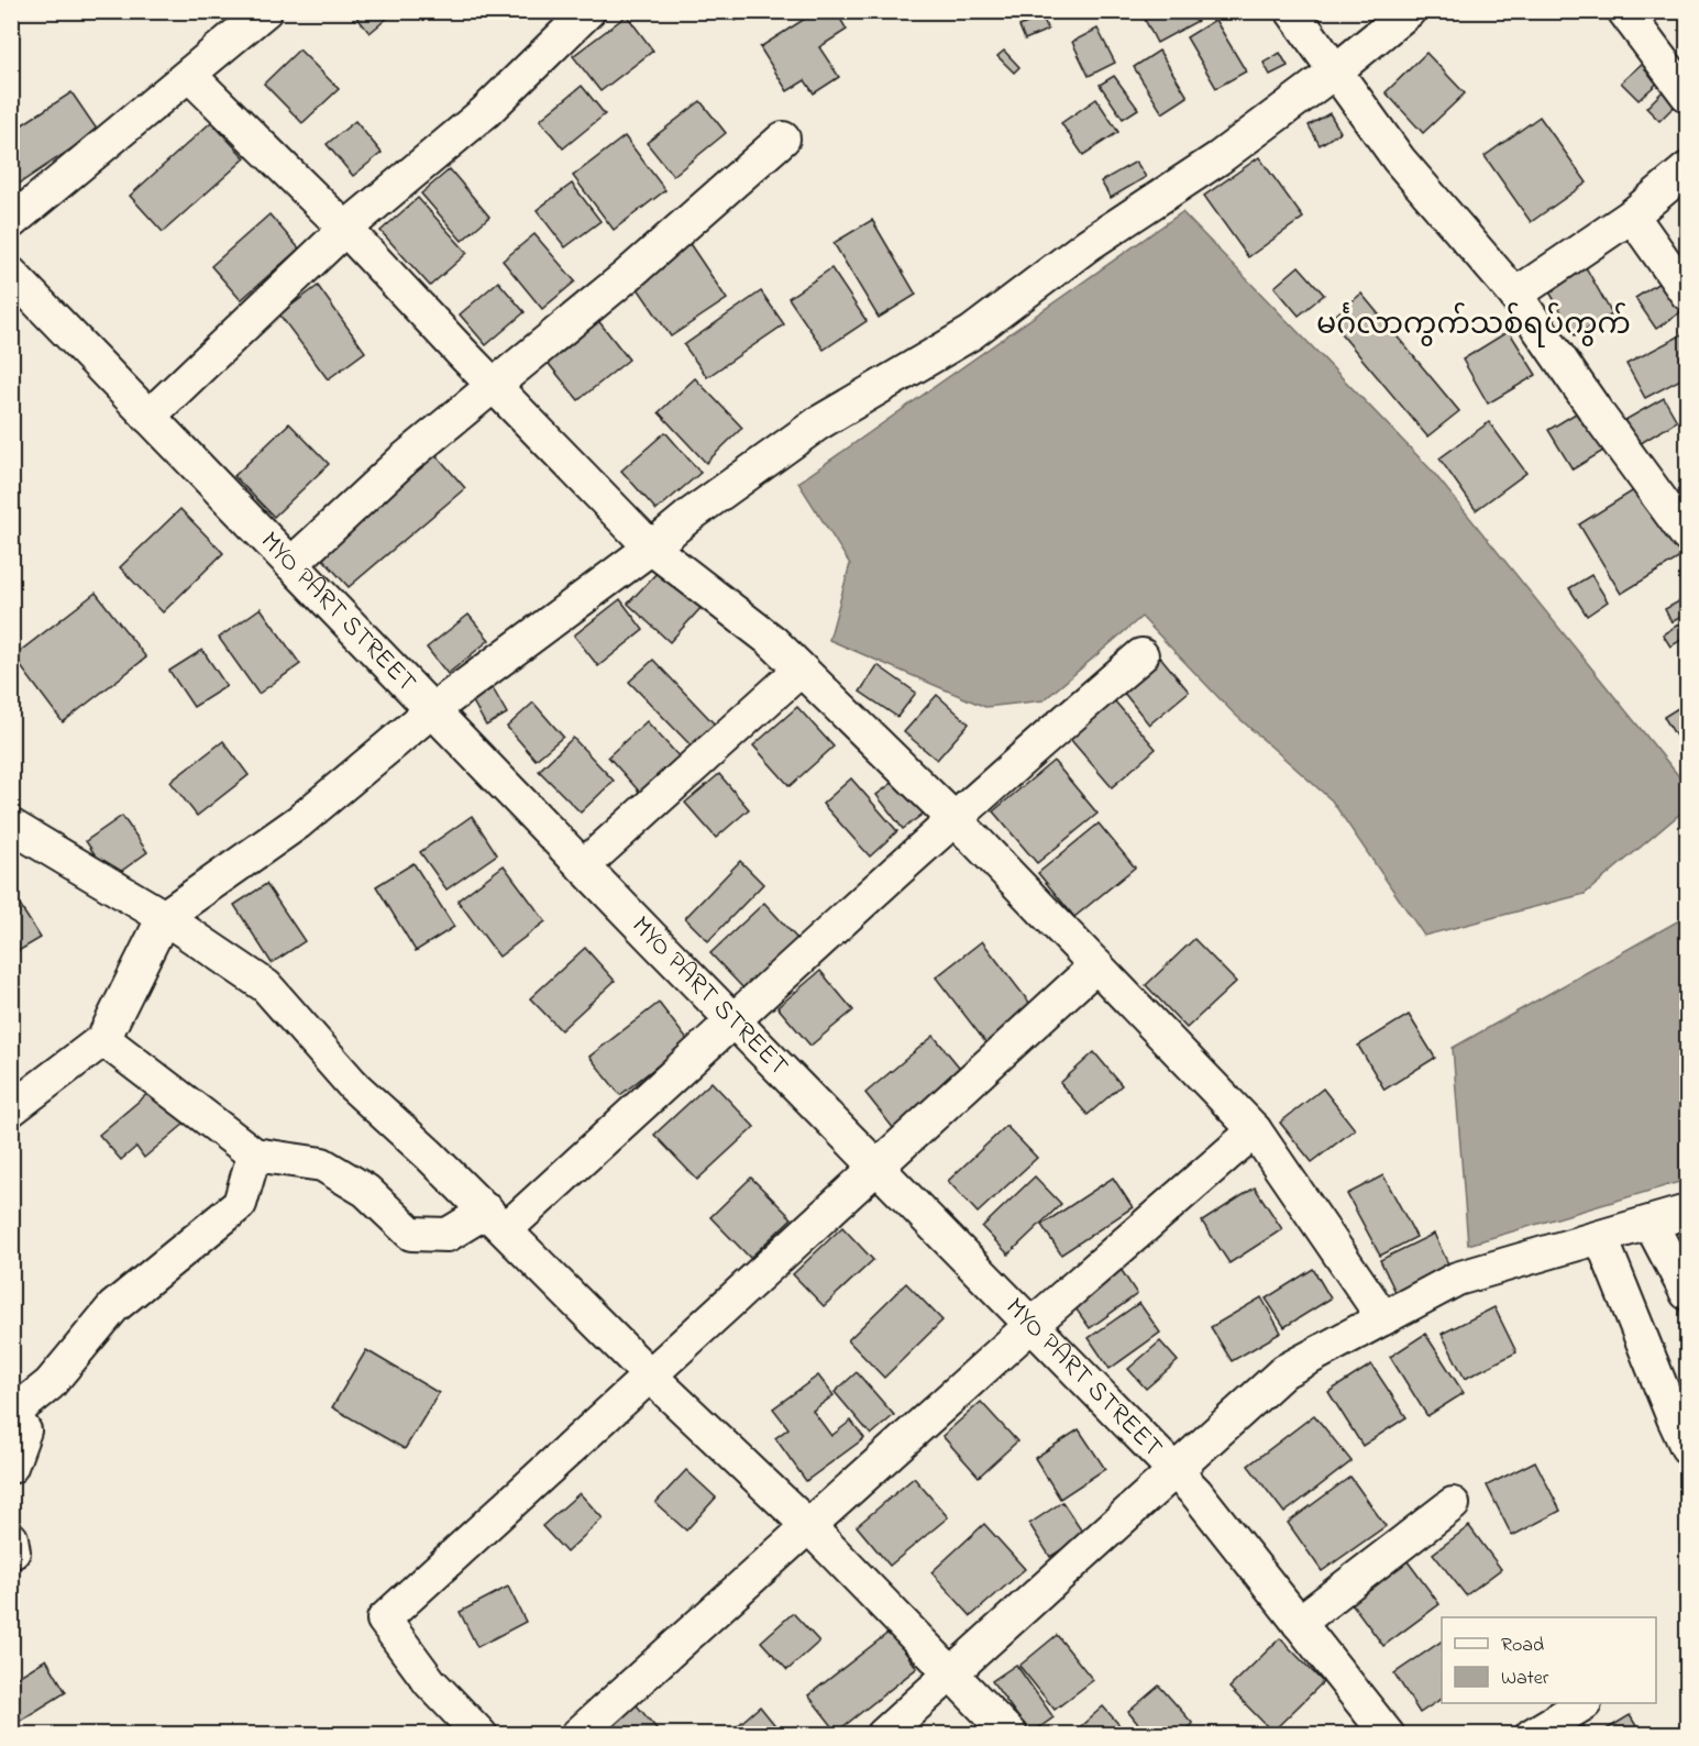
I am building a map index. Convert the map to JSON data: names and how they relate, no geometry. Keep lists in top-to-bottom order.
{
  "streets": {
    "street": ["MYO PART STREET"]
  },
  "districts": ["မင်္ဂလာကွက်သစ်ရပ်ကွက်"],
  "legend": ["Road", "Water"]
}
